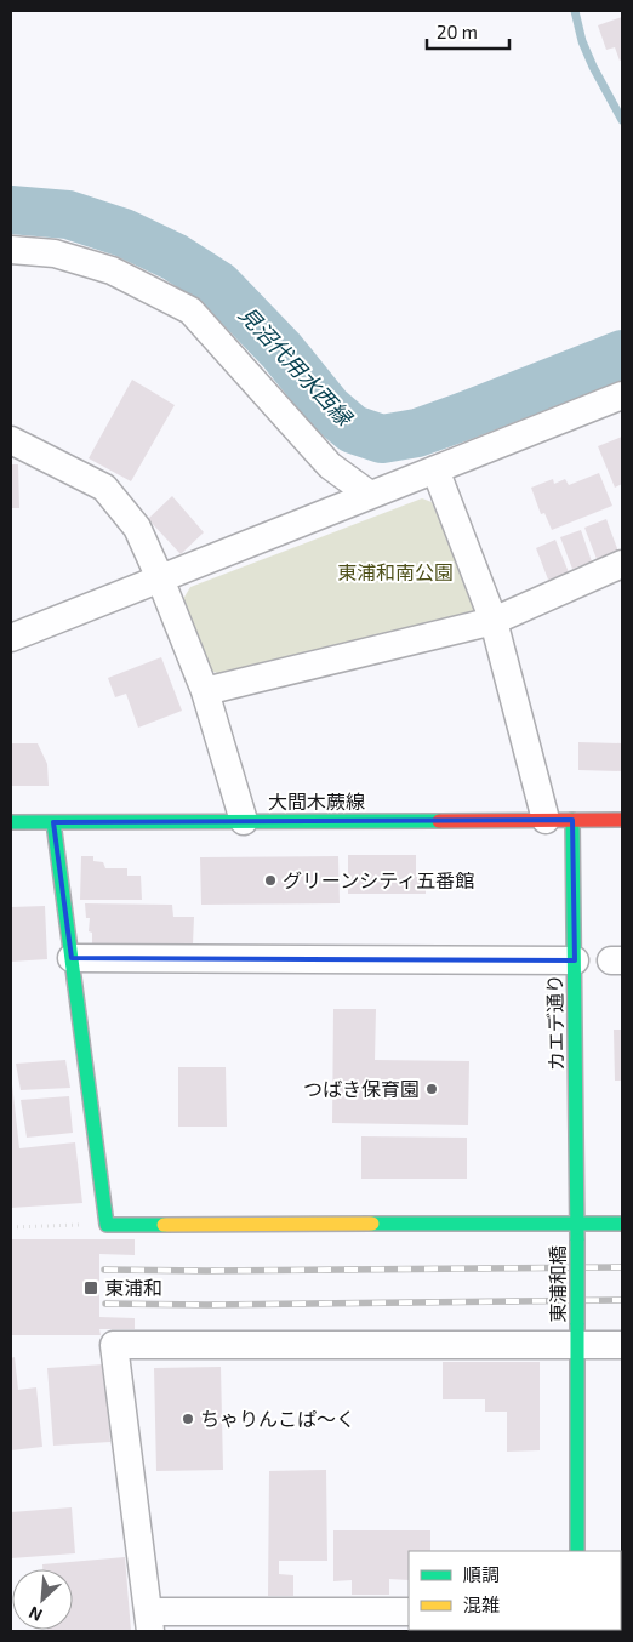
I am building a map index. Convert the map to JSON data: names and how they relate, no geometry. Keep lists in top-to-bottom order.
{
  "streets": {
    "street": ["大間木蕨線", "カエデ通り", "東浦和橋"]
  },
  "crossings": [
    ["大間木蕨線", "カエデ通り"],
    ["カエデ通り", "東浦和橋"]
  ],
  "water": ["見沼代用水西縁"],
  "parks": ["東浦和南公園"],
  "places": {
    "other": ["グリーンシティ五番館", "つばき保育園", "ちゃりんこぱ～く"],
    "transit": ["東浦和"]
  },
  "legend": ["順調", "混雑"],
  "scale_bar": "20 m",
  "north": "bottom left"
}
